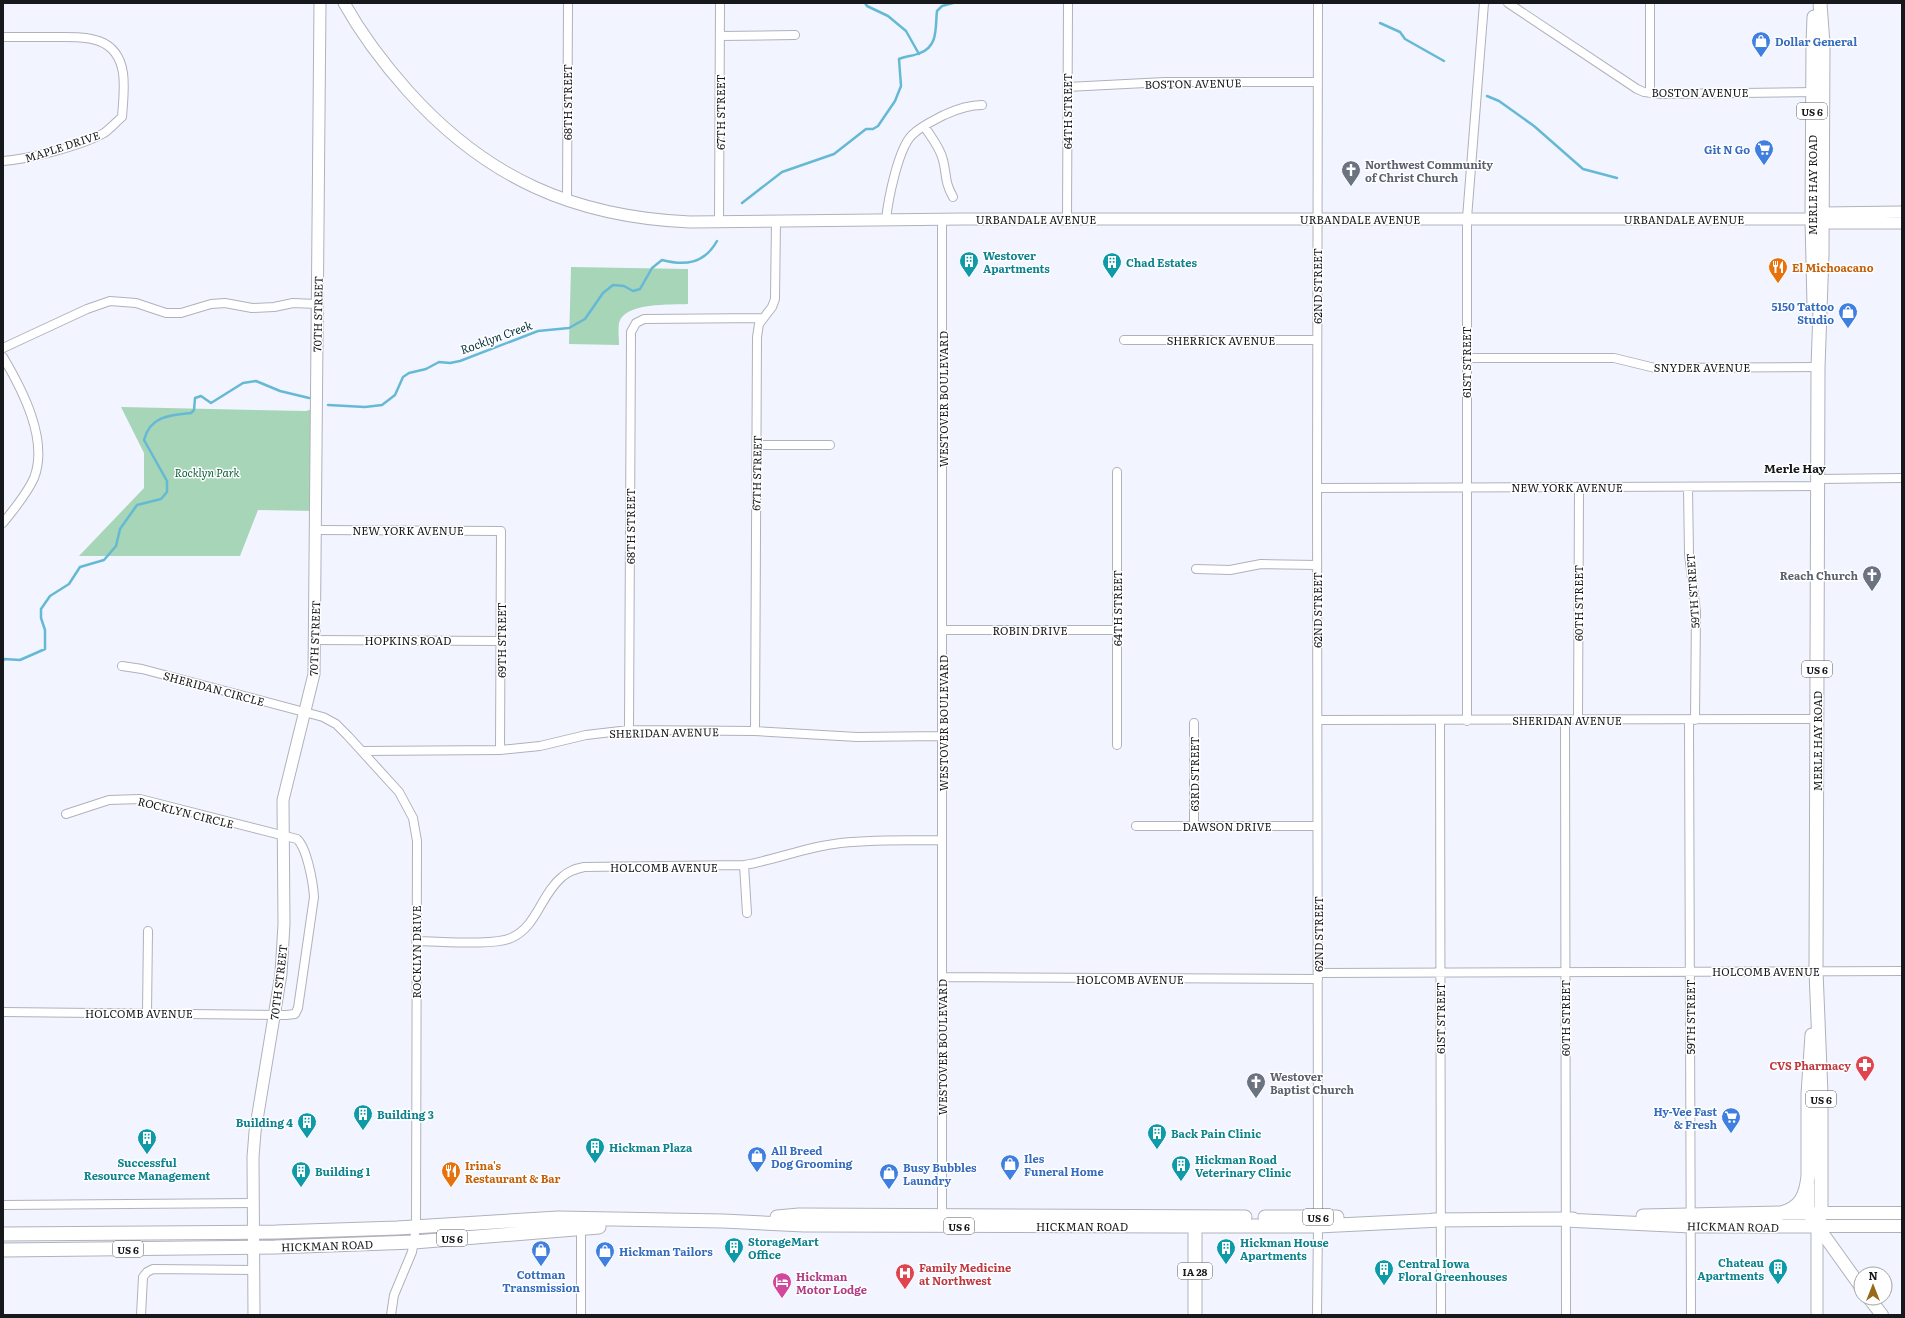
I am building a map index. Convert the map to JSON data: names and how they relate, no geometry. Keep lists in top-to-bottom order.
{
  "streets": {
    "main road": [
      "US 6",
      "MERLE HAY ROAD",
      "HICKMAN ROAD",
      "IA 28"
    ],
    "street": [
      "BOSTON AVENUE",
      "68TH STREET",
      "64TH STREET",
      "67TH STREET",
      "MAPLE DRIVE",
      "URBANDALE AVENUE",
      "62ND STREET",
      "70TH STREET",
      "SHERRICK AVENUE",
      "61ST STREET",
      "SNYDER AVENUE",
      "WESTOVER BOULEVARD",
      "NEW YORK AVENUE",
      "59TH STREET",
      "60TH STREET",
      "ROBIN DRIVE",
      "HOPKINS ROAD",
      "69TH STREET",
      "SHERIDAN CIRCLE",
      "SHERIDAN AVENUE",
      "63RD STREET",
      "ROCKLYN CIRCLE",
      "DAWSON DRIVE",
      "HOLCOMB AVENUE",
      "ROCKLYN DRIVE"
    ]
  },
  "crossings": [
    ["BOSTON AVENUE", "64TH STREET"],
    ["BOSTON AVENUE", "MERLE HAY ROAD"],
    ["BOSTON AVENUE", "62ND STREET"],
    ["68TH STREET", "67TH STREET"],
    ["68TH STREET", "URBANDALE AVENUE"],
    ["68TH STREET", "SHERIDAN AVENUE"],
    ["64TH STREET", "URBANDALE AVENUE"],
    ["64TH STREET", "ROBIN DRIVE"],
    ["US 6", "MERLE HAY ROAD"],
    ["US 6", "HICKMAN ROAD"],
    ["67TH STREET", "URBANDALE AVENUE"],
    ["67TH STREET", "SHERIDAN AVENUE"],
    ["MERLE HAY ROAD", "URBANDALE AVENUE"],
    ["MERLE HAY ROAD", "SNYDER AVENUE"],
    ["MERLE HAY ROAD", "NEW YORK AVENUE"],
    ["MERLE HAY ROAD", "SHERIDAN AVENUE"],
    ["MERLE HAY ROAD", "HOLCOMB AVENUE"],
    ["MERLE HAY ROAD", "HICKMAN ROAD"],
    ["URBANDALE AVENUE", "62ND STREET"],
    ["URBANDALE AVENUE", "61ST STREET"],
    ["URBANDALE AVENUE", "WESTOVER BOULEVARD"],
    ["62ND STREET", "SHERRICK AVENUE"],
    ["62ND STREET", "NEW YORK AVENUE"],
    ["62ND STREET", "SHERIDAN AVENUE"],
    ["62ND STREET", "DAWSON DRIVE"],
    ["62ND STREET", "HOLCOMB AVENUE"],
    ["62ND STREET", "HICKMAN ROAD"],
    ["70TH STREET", "NEW YORK AVENUE"],
    ["70TH STREET", "HOPKINS ROAD"],
    ["70TH STREET", "SHERIDAN CIRCLE"],
    ["70TH STREET", "ROCKLYN CIRCLE"],
    ["70TH STREET", "HOLCOMB AVENUE"],
    ["70TH STREET", "ROCKLYN DRIVE"],
    ["70TH STREET", "HICKMAN ROAD"],
    ["61ST STREET", "SNYDER AVENUE"],
    ["61ST STREET", "NEW YORK AVENUE"],
    ["61ST STREET", "SHERIDAN AVENUE"],
    ["61ST STREET", "HOLCOMB AVENUE"],
    ["61ST STREET", "HICKMAN ROAD"],
    ["WESTOVER BOULEVARD", "ROBIN DRIVE"],
    ["WESTOVER BOULEVARD", "SHERIDAN AVENUE"],
    ["WESTOVER BOULEVARD", "HOLCOMB AVENUE"],
    ["WESTOVER BOULEVARD", "HICKMAN ROAD"],
    ["NEW YORK AVENUE", "59TH STREET"],
    ["NEW YORK AVENUE", "60TH STREET"],
    ["NEW YORK AVENUE", "69TH STREET"],
    ["59TH STREET", "SHERIDAN AVENUE"],
    ["59TH STREET", "HOLCOMB AVENUE"],
    ["59TH STREET", "HICKMAN ROAD"],
    ["60TH STREET", "SHERIDAN AVENUE"],
    ["60TH STREET", "HOLCOMB AVENUE"],
    ["60TH STREET", "HICKMAN ROAD"],
    ["HOPKINS ROAD", "69TH STREET"],
    ["69TH STREET", "SHERIDAN AVENUE"],
    ["SHERIDAN CIRCLE", "ROCKLYN DRIVE"],
    ["SHERIDAN AVENUE", "ROCKLYN DRIVE"],
    ["63RD STREET", "DAWSON DRIVE"],
    ["ROCKLYN CIRCLE", "HOLCOMB AVENUE"],
    ["HOLCOMB AVENUE", "ROCKLYN DRIVE"],
    ["ROCKLYN DRIVE", "HICKMAN ROAD"],
    ["HICKMAN ROAD", "IA 28"]
  ],
  "districts": ["Merle Hay"],
  "water": ["Rocklyn Creek"],
  "parks": ["Rocklyn Park"],
  "places": {
    "shop": [
      "Dollar General",
      "5150 Tattoo Studio",
      "All Breed Dog Grooming",
      "Iles Funeral Home",
      "Busy Bubbles Laundry",
      "Cottman Transmission",
      "Hickman Tailors"
    ],
    "supermarket": ["Git N Go", "Hy-Vee Fast & Fresh"],
    "church": ["Northwest Community of Christ Church", "Reach Church", "Westover Baptist Church"],
    "building": [
      "Westover Apartments",
      "Chad Estates",
      "Building 3",
      "Building 4",
      "Back Pain Clinic",
      "Successful Resource Management",
      "Hickman Plaza",
      "Hickman Road Veterinary Clinic",
      "Building 1",
      "StorageMart Office",
      "Hickman House Apartments",
      "Chateau Apartments",
      "Central Iowa Floral Greenhouses"
    ],
    "restaurant": ["El Michoacano", "Irina's Restaurant & Bar"],
    "pharmacy": ["CVS Pharmacy"],
    "hospital": ["Family Medicine at Northwest"],
    "hotel": ["Hickman Motor Lodge"]
  },
  "north": "top"
}
